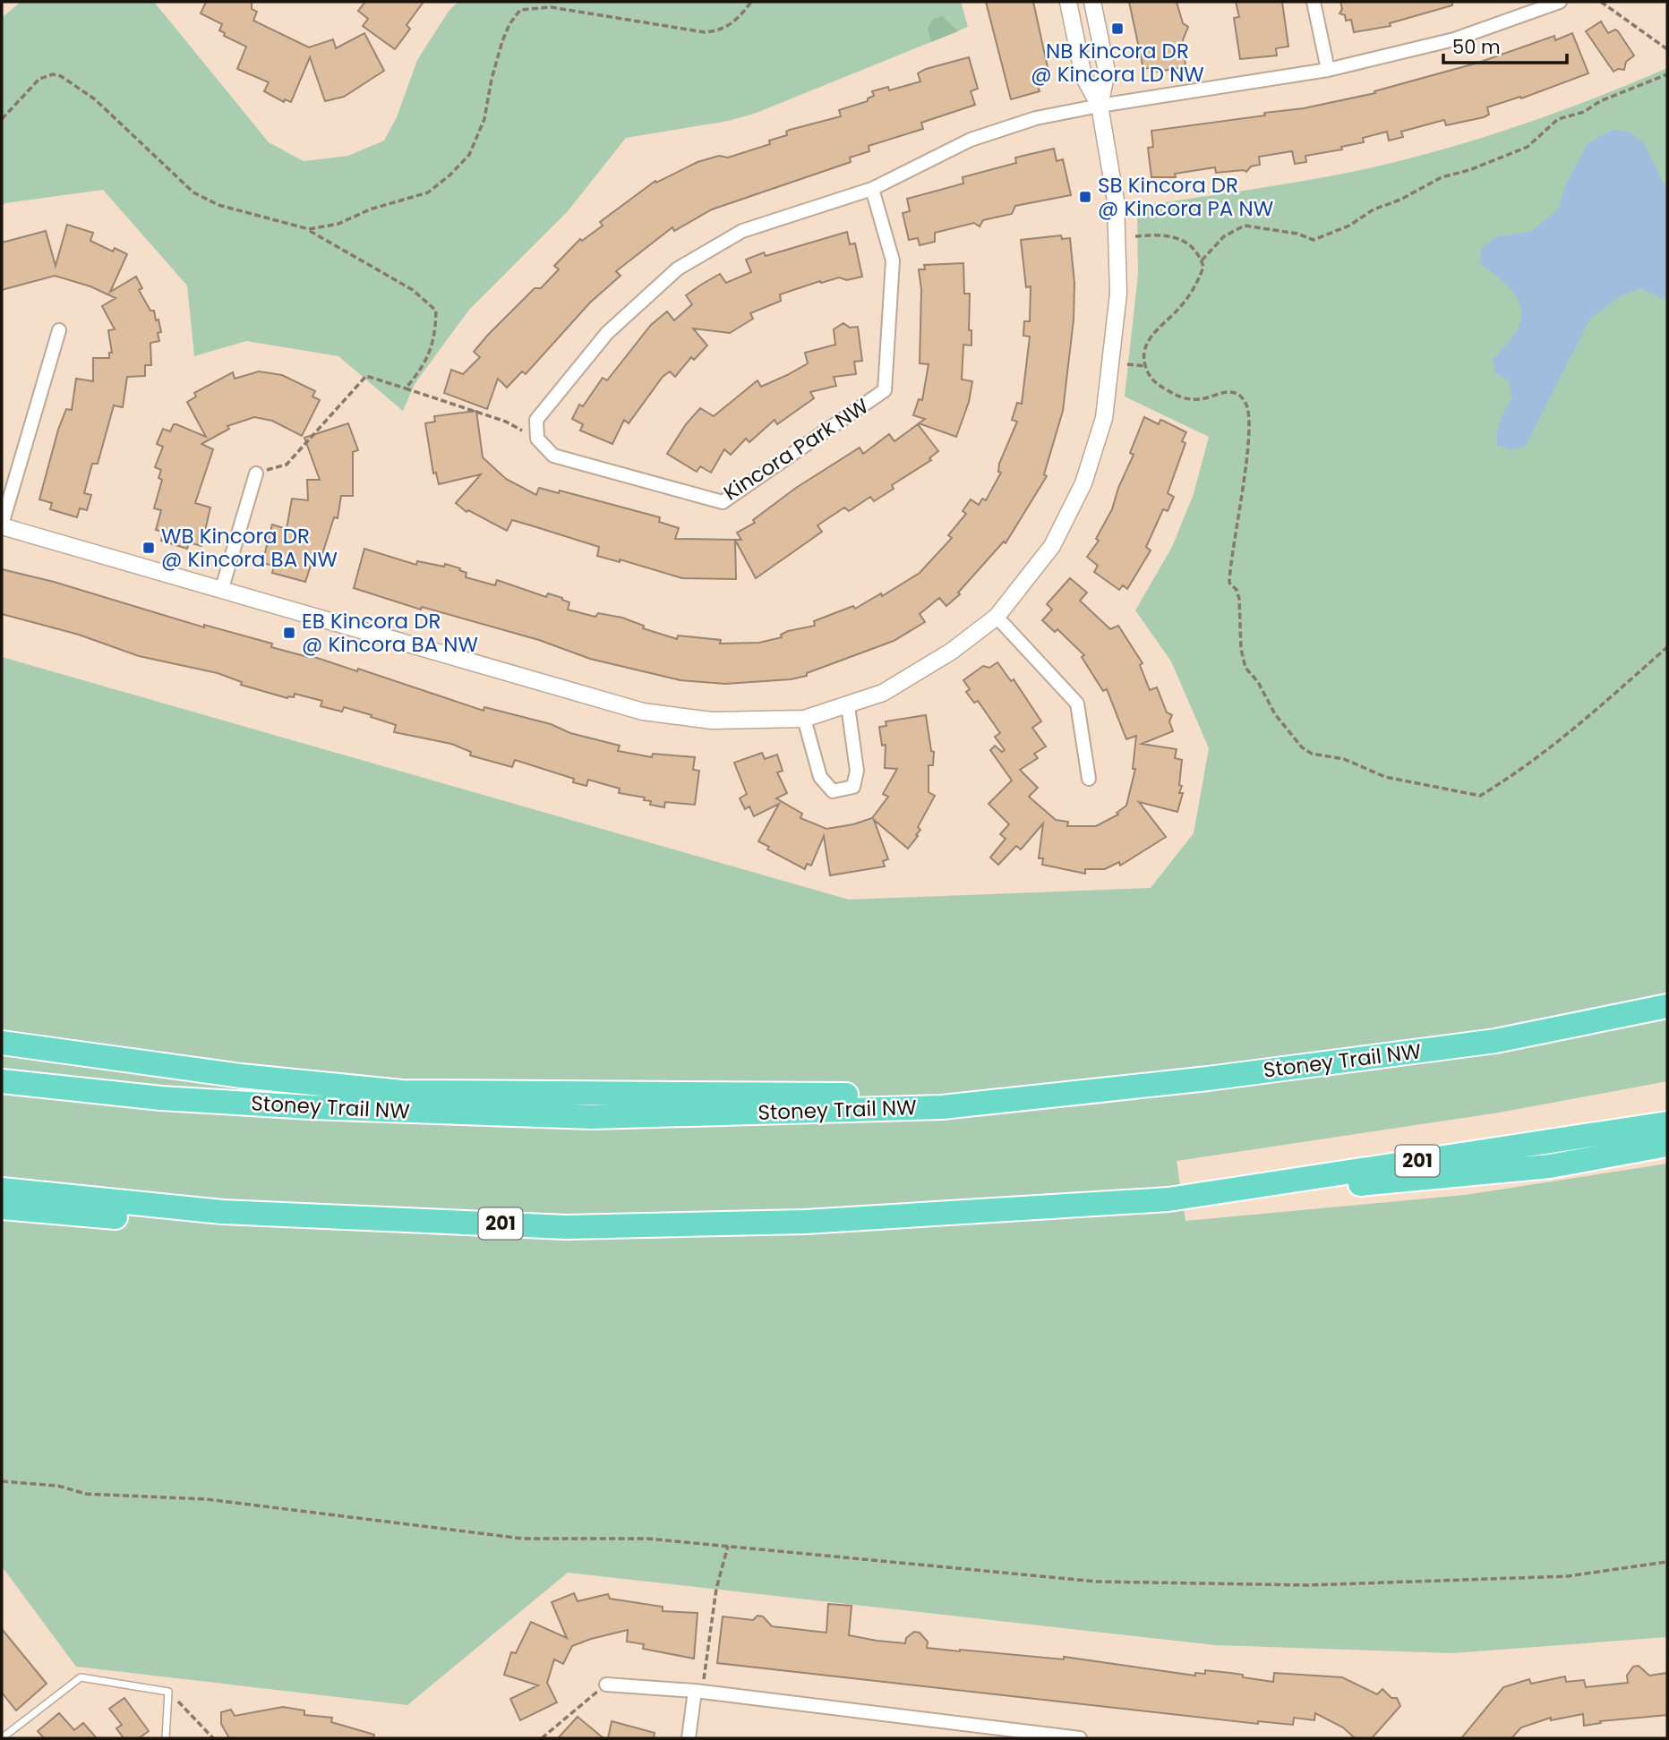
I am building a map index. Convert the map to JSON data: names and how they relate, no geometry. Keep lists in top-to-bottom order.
{
  "streets": {
    "highway": ["Stoney Trail NW", "201"],
    "street": ["Kincora Park NW"]
  },
  "places": {
    "transit": [
      "NB Kincora DR @ Kincora LD NW",
      "SB Kincora DR @ Kincora PA NW",
      "WB Kincora DR @ Kincora BA NW",
      "EB Kincora DR @ Kincora BA NW"
    ]
  },
  "scale_bar": "50 m"
}
